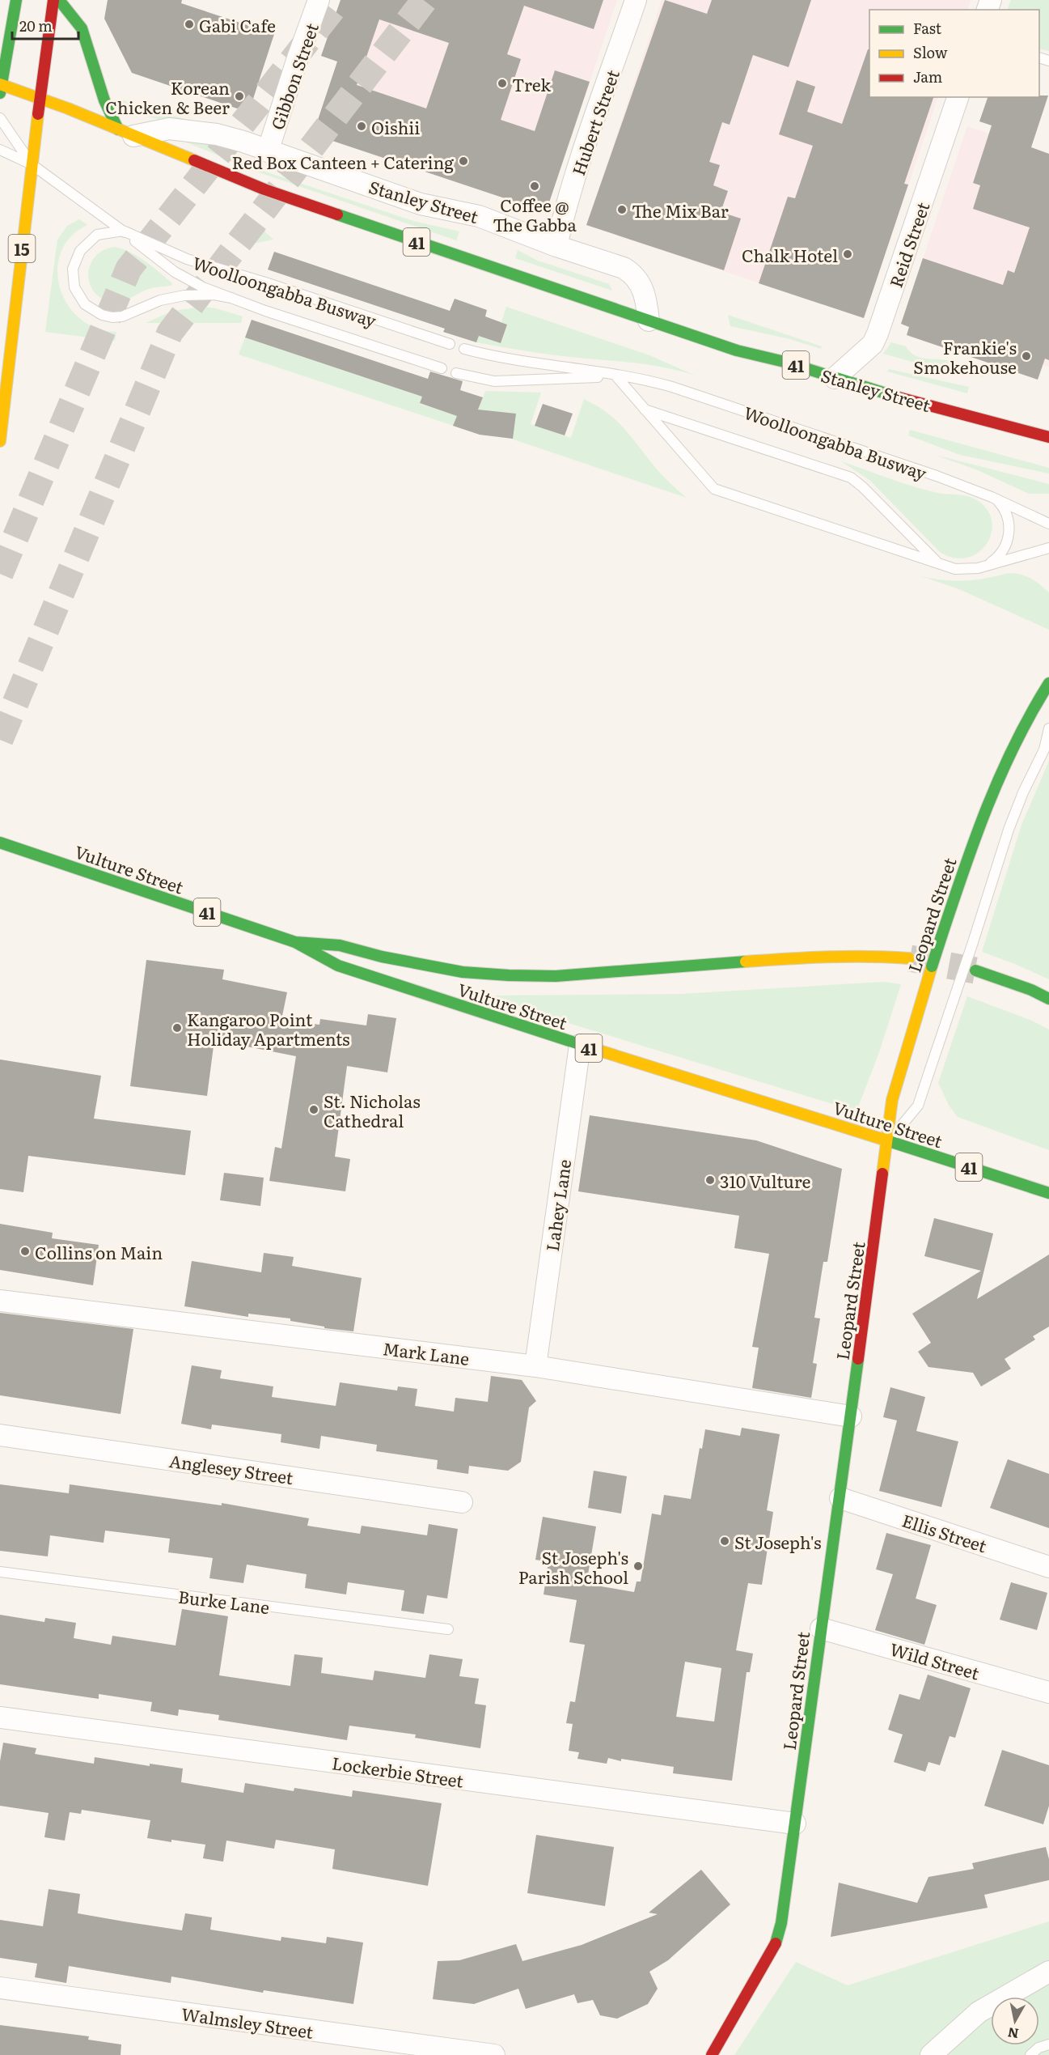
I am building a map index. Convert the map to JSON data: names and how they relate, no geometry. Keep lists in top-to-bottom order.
{
  "streets": {
    "main road": [
      "Stanley Street",
      "41",
      "15",
      "Vulture Street",
      "Leopard Street"
    ],
    "street": [
      "Gibbon Street",
      "Hubert Street",
      "Reid Street",
      "Lahey Lane",
      "Mark Lane",
      "Anglesey Street",
      "Ellis Street",
      "Wild Street",
      "Lockerbie Street",
      "Walmsley Street"
    ],
    "lane": ["Woolloongabba Busway", "Burke Lane"]
  },
  "crossings": [
    ["Gibbon Street", "Stanley Street"],
    ["Hubert Street", "Stanley Street"],
    ["Stanley Street", "Reid Street"],
    ["Stanley Street", "15"],
    ["15", "Woolloongabba Busway"],
    ["Vulture Street", "Leopard Street"],
    ["Vulture Street", "Lahey Lane"],
    ["Leopard Street", "Mark Lane"],
    ["Leopard Street", "Ellis Street"],
    ["Leopard Street", "Wild Street"],
    ["Leopard Street", "Lockerbie Street"],
    ["Lahey Lane", "Mark Lane"]
  ],
  "places": [
    "Gabi Cafe",
    "Trek",
    "Korean Chicken & Beer",
    "Oishii",
    "Red Box Canteen + Catering",
    "Coffee @ The Gabba",
    "The Mix Bar",
    "Chalk Hotel",
    "Frankie's Smokehouse",
    "Kangaroo Point Holiday Apartments",
    "St. Nicholas Cathedral",
    "310 Vulture",
    "Collins on Main",
    "St Joseph's",
    "St Joseph's Parish School"
  ],
  "legend": ["Fast", "Slow", "Jam"],
  "scale_bar": "20 m",
  "north": "bottom"
}
